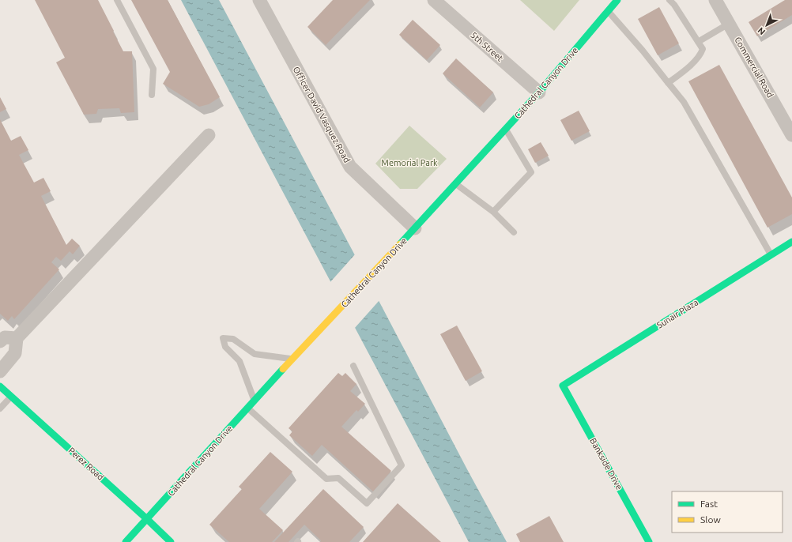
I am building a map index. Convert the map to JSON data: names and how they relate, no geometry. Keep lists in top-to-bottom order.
{
  "streets": {
    "street": [
      "5th Street",
      "Commercial Road",
      "Cathedral Canyon Drive",
      "Officer David Vasquez Road",
      "Sunair Plaza",
      "Perez Road",
      "Bankside Drive"
    ]
  },
  "crossings": [
    ["5th Street", "Cathedral Canyon Drive"],
    ["Cathedral Canyon Drive", "Officer David Vasquez Road"],
    ["Cathedral Canyon Drive", "Perez Road"],
    ["Sunair Plaza", "Bankside Drive"]
  ],
  "parks": ["Memorial Park"],
  "legend": ["Fast", "Slow"],
  "north": "bottom left"
}
